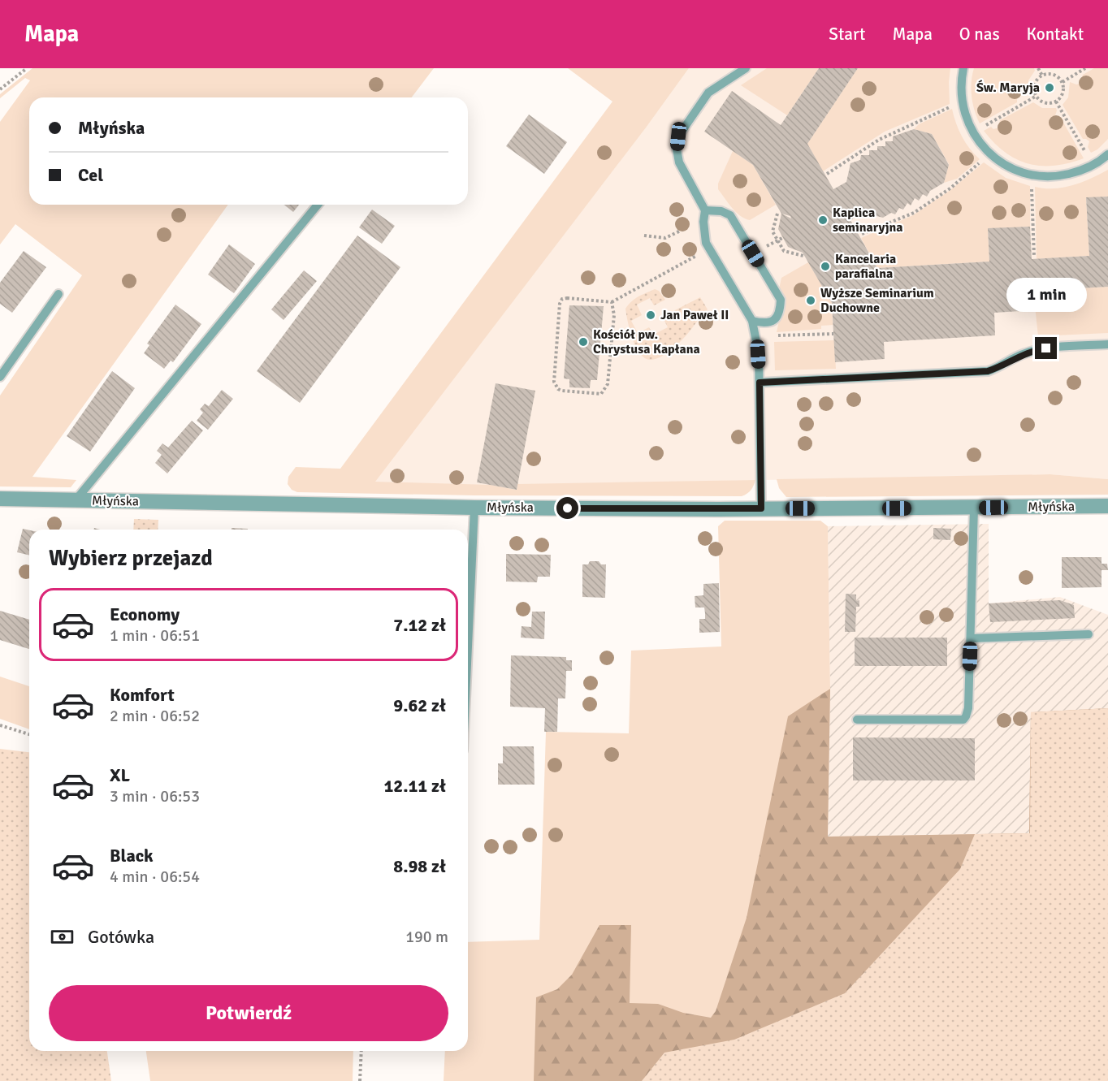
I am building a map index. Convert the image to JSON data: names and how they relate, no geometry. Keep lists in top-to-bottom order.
{
  "streets": {
    "street": ["Młyńska"]
  },
  "places": [
    "Św. Maryja",
    "Kaplica seminaryjna",
    "Kancelaria parafialna",
    "Wyższe Seminarium Duchowne",
    "Jan Paweł II",
    "Kościół pw. Chrystusa Kapłana"
  ],
  "page": {
    "header": "Mapa",
    "nav": [
      "Start",
      "Mapa",
      "O nas",
      "Kontakt"
    ],
    "banner": ["Młyńska", "Cel"],
    "bubble": "1 min",
    "heading": "Wybierz przejazd",
    "list": [
      {
        "name": "Economy",
        "note": "1 min · 06:51",
        "value": "7.12 zł"
      },
      {
        "name": "Komfort",
        "note": "2 min · 06:52",
        "value": "9.62 zł"
      },
      {
        "name": "XL",
        "note": "3 min · 06:53",
        "value": "12.11 zł"
      },
      {
        "name": "Black",
        "note": "4 min · 06:54",
        "value": "8.98 zł"
      }
    ],
    "pay": ["Gotówka", "190 m"],
    "buttons": "Potwierdź"
  }
}
